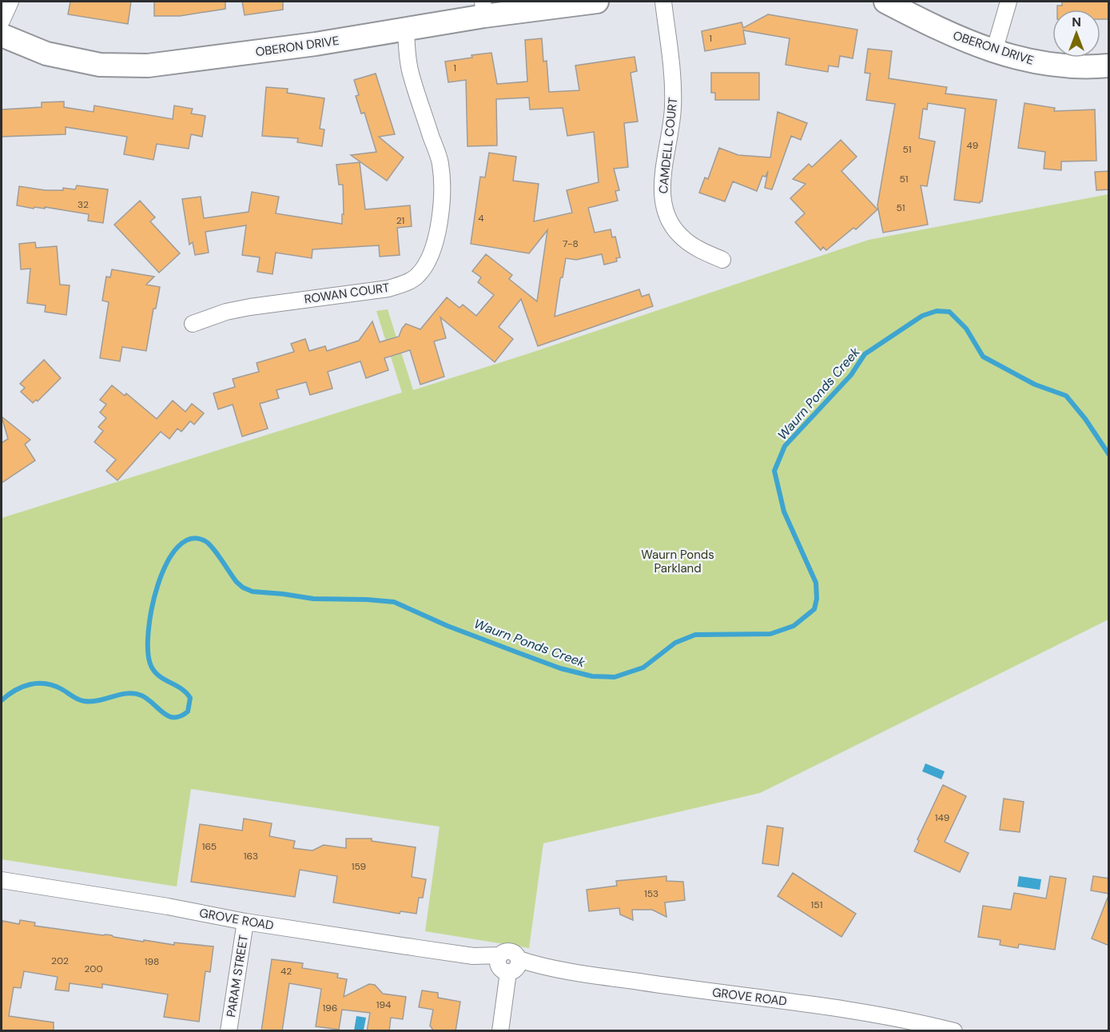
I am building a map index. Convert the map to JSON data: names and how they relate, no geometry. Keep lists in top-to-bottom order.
{
  "streets": {
    "street": [
      "OBERON DRIVE",
      "CAMDELL COURT",
      "ROWAN COURT",
      "GROVE ROAD",
      "PARAM STREET"
    ]
  },
  "crossings": [
    ["OBERON DRIVE", "ROWAN COURT"],
    ["GROVE ROAD", "PARAM STREET"]
  ],
  "water": ["Waurn Ponds Creek"],
  "parks": ["Waurn Ponds Parkland"],
  "house_numbers": [
    "1",
    "1",
    "49",
    "51",
    "51",
    "32",
    "51",
    "4",
    "21",
    "7-8",
    "149",
    "165",
    "163",
    "159",
    "153",
    "151",
    "202",
    "198",
    "200",
    "42",
    "194",
    "196"
  ],
  "north": "top"
}
